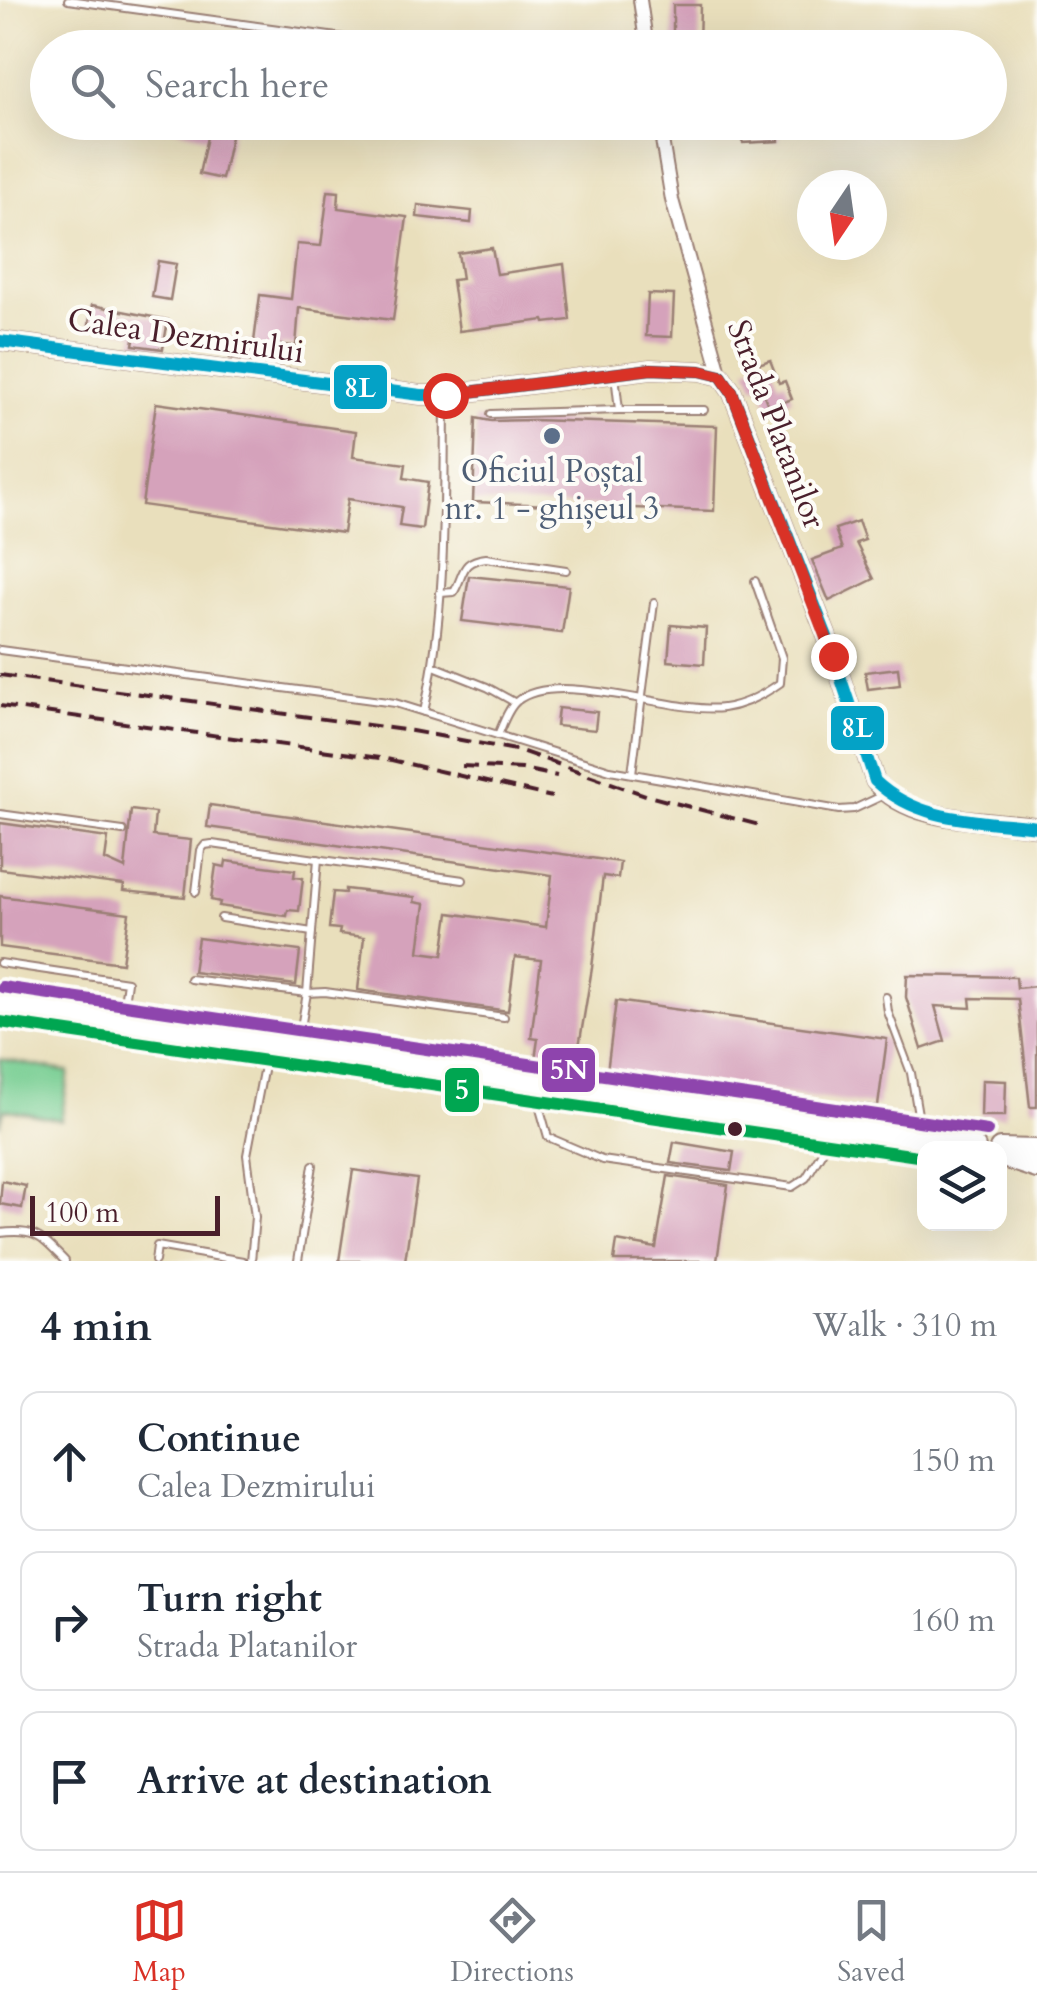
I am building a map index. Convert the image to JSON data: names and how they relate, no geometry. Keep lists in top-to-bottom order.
{
  "streets": {
    "main road": ["Calea Dezmirului", "Strada Platanilor"]
  },
  "crossings": [
    ["Calea Dezmirului", "Strada Platanilor"]
  ],
  "places": ["Oficiul Poștal nr. 1 - ghișeul 3"],
  "lines": ["transit line 8L", "transit line 5N", "transit line 5"],
  "scale_bar": "100 m",
  "north": "bottom",
  "page": {
    "search": "Search here",
    "scale": "100 m",
    "heading": ["4 min", "Walk · 310 m"],
    "list": [
      ["Continue", "Calea Dezmirului", "150 m"],
      ["Turn right", "Strada Platanilor", "160 m"],
      "Arrive at destination"
    ],
    "nav": ["Map", "Directions", "Saved"]
  }
}
